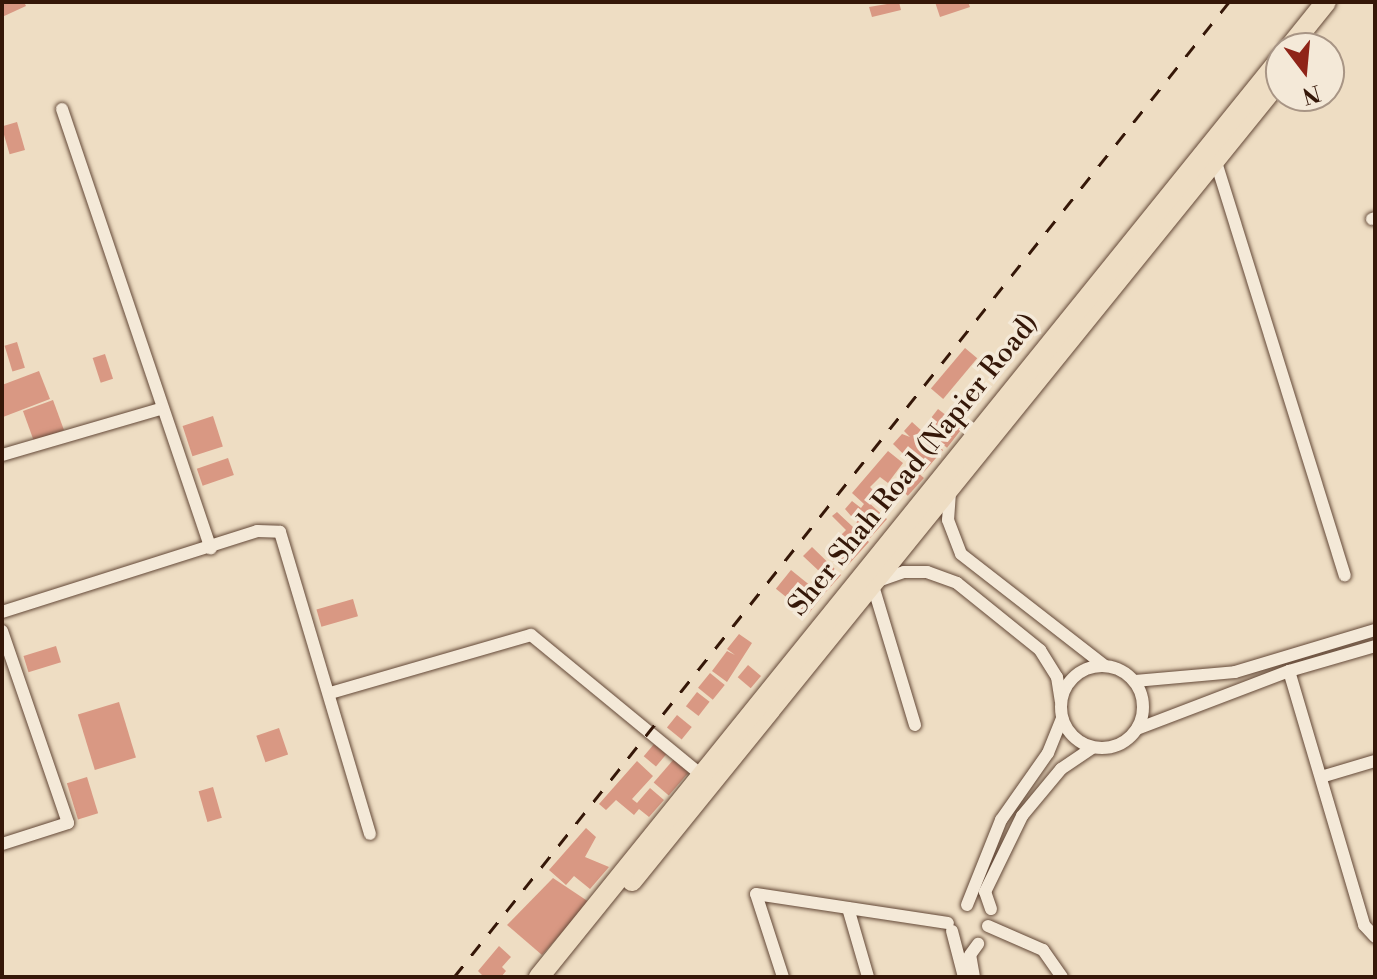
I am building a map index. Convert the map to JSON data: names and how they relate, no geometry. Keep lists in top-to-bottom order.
{
  "streets": {
    "main road": ["Sher Shah Road (Napier Road)"]
  },
  "north": "bottom"
}
